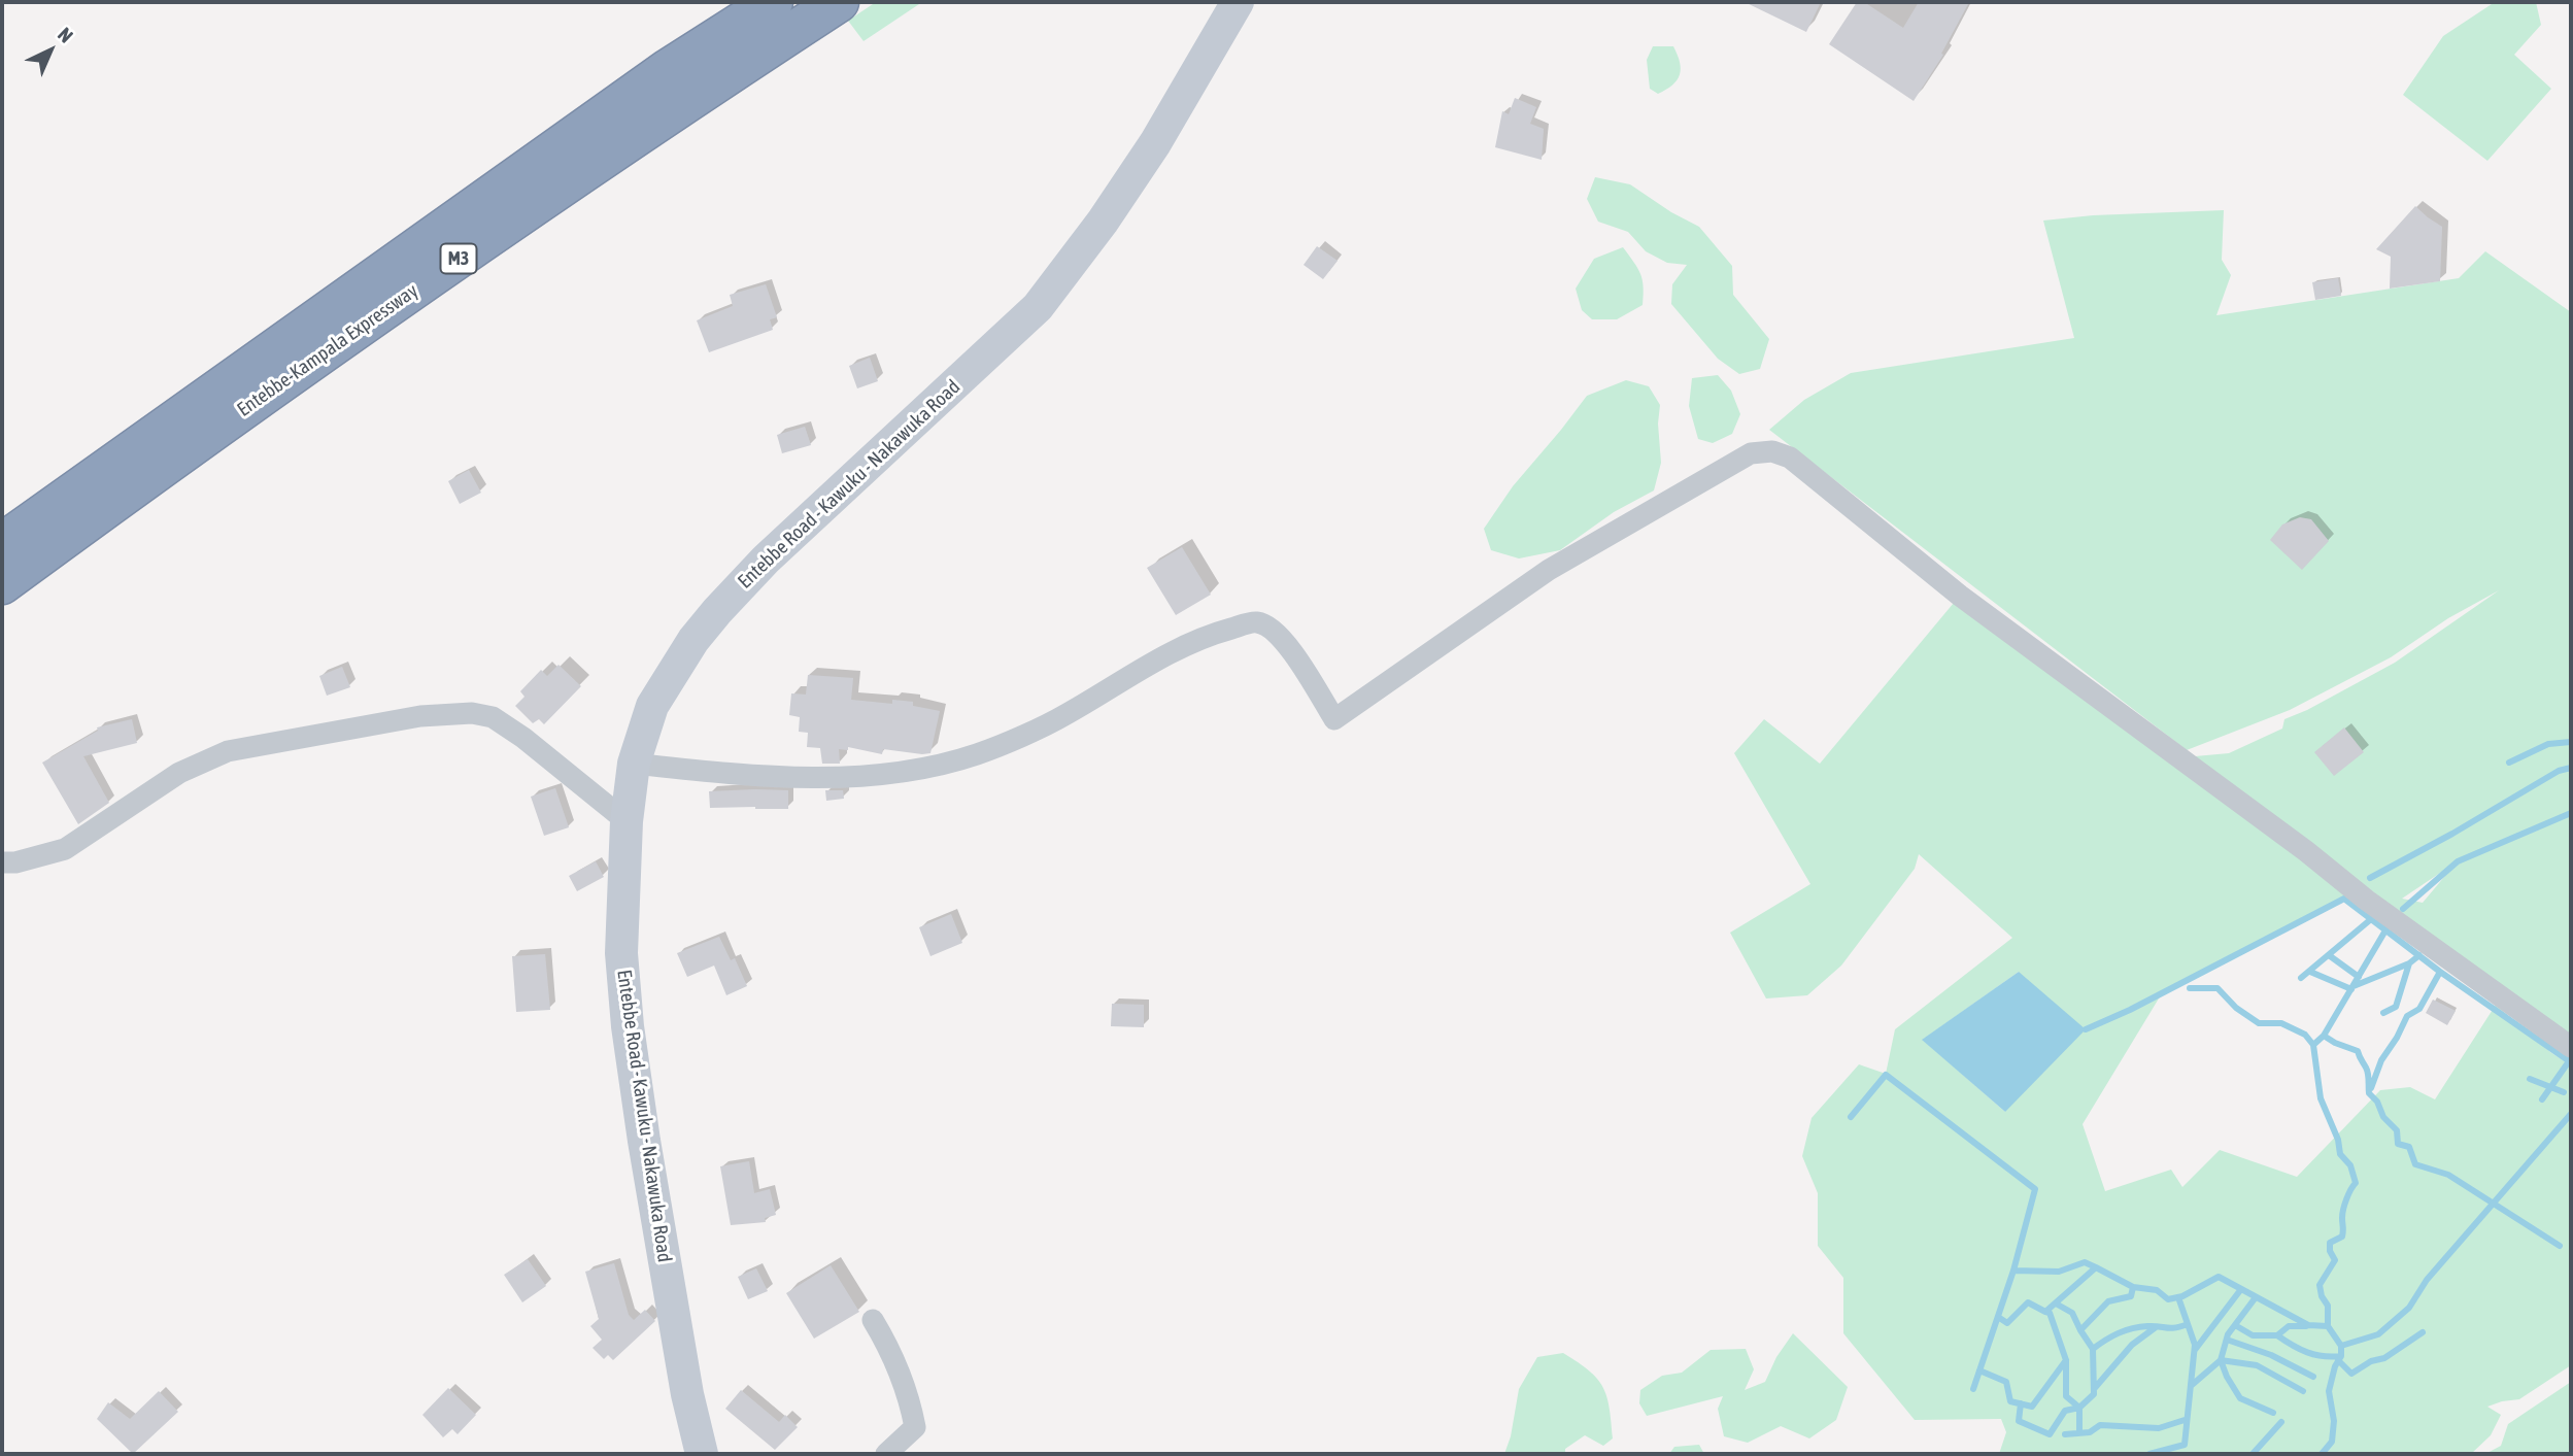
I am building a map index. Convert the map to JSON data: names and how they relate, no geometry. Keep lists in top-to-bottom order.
{
  "streets": {
    "highway": ["M3", "Entebbe-Kampala Expressway"],
    "main road": ["Entebbe Road - Kawuku - Nakawuka Road"]
  },
  "north": "top right"
}
